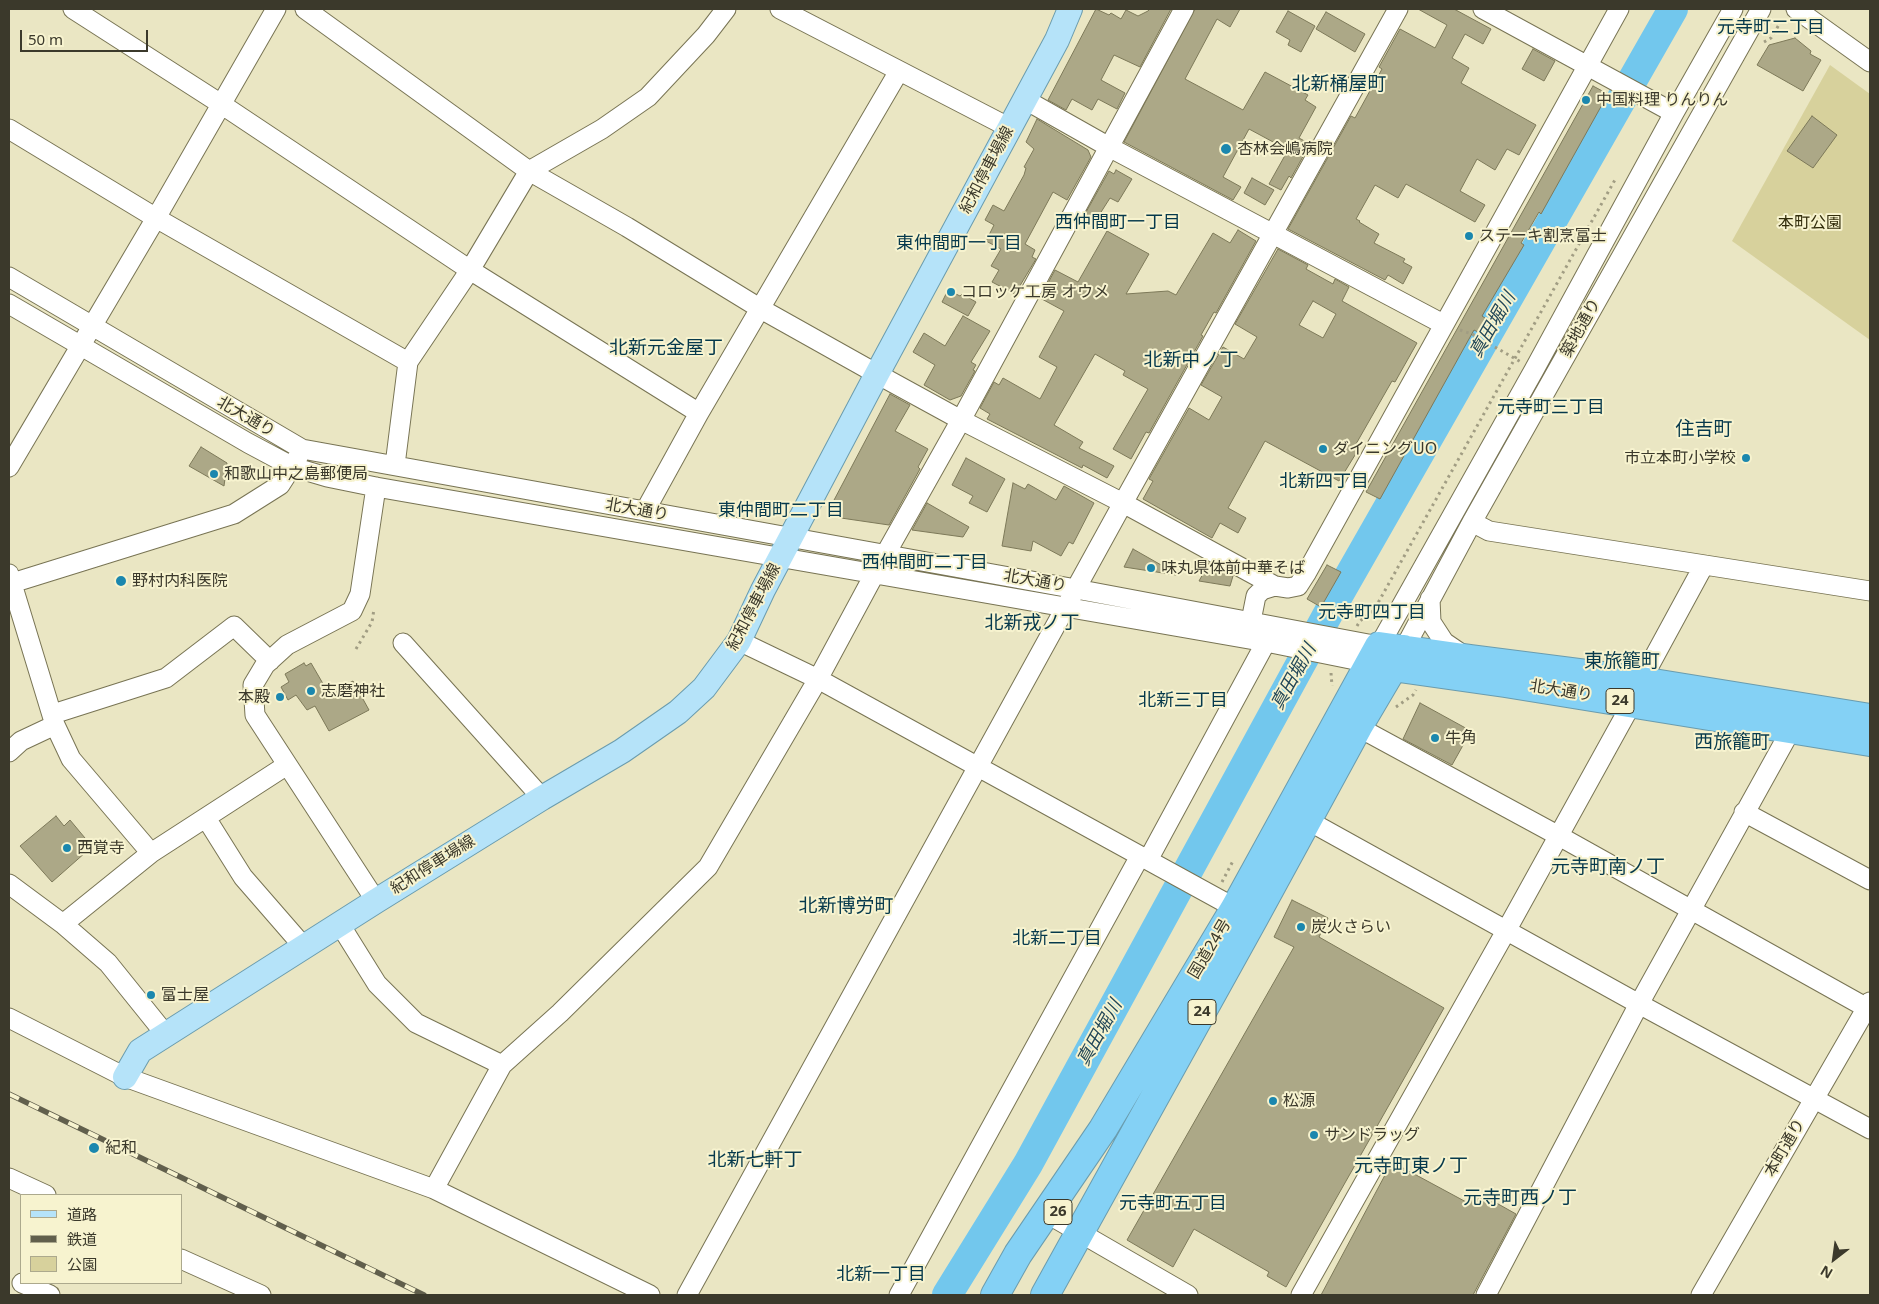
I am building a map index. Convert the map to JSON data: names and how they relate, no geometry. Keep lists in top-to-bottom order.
{
  "streets": {
    "highway": [
      "北大通り",
      "24",
      "国道24号",
      "26"
    ],
    "main road": ["紀和停車場線"],
    "street": ["築地通り", "本町通り"]
  },
  "crossings": [
    ["紀和停車場線", "北大通り"],
    ["築地通り", "北大通り"],
    ["築地通り", "国道24号"],
    ["北大通り", "国道24号"],
    ["国道24号", "26"]
  ],
  "districts": [
    "元寺町二丁目",
    "北新桶屋町",
    "西仲間町一丁目",
    "東仲間町一丁目",
    "北新元金屋丁",
    "北新中ノ丁",
    "元寺町三丁目",
    "住吉町",
    "北新四丁目",
    "東仲間町二丁目",
    "西仲間町二丁目",
    "元寺町四丁目",
    "北新戎ノ丁",
    "東旅籠町",
    "北新三丁目",
    "西旅籠町",
    "元寺町南ノ丁",
    "北新博労町",
    "北新二丁目",
    "北新七軒丁",
    "元寺町東ノ丁",
    "元寺町西ノ丁",
    "元寺町五丁目",
    "北新一丁目"
  ],
  "water": ["真田堀川"],
  "parks": ["本町公園"],
  "places": [
    "中国料理 りんりん",
    "杏林会嶋病院",
    "ステーキ割烹富士",
    "コロッケ工房 オウメ",
    "ダイニングUO",
    "市立本町小学校",
    "和歌山中之島郵便局",
    "味丸県体前中華そば",
    "野村内科医院",
    "志磨神社",
    "本殿",
    "牛角",
    "西覚寺",
    "炭火さらい",
    "富士屋",
    "松源",
    "サンドラッグ",
    "紀和"
  ],
  "legend": ["道路", "鉄道", "公園"],
  "scale_bar": "50 m",
  "north": "bottom left"
}
